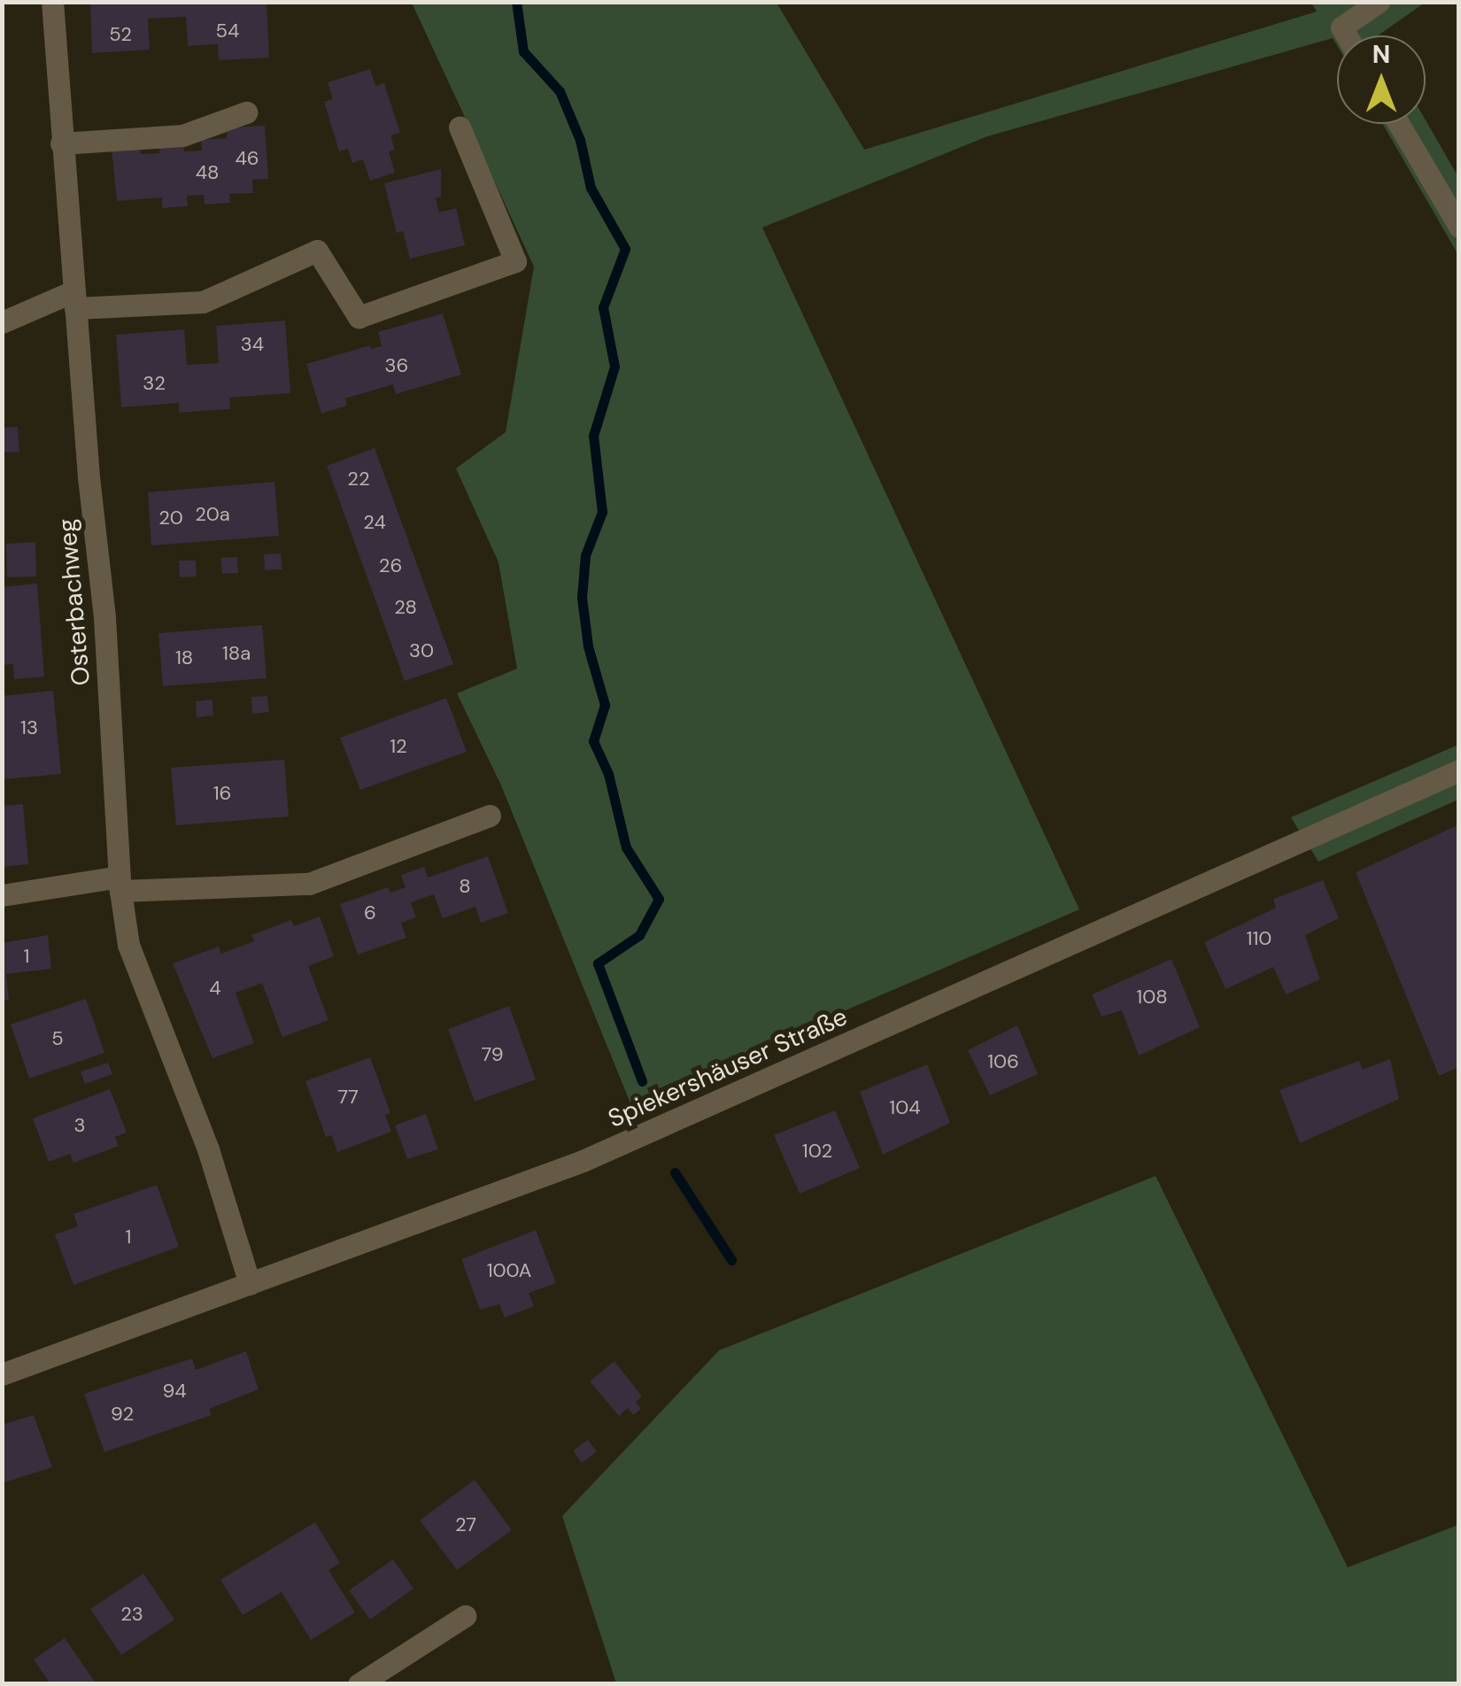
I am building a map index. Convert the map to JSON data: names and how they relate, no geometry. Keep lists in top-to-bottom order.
{
  "streets": {
    "street": ["Osterbachweg", "Spiekershäuser Straße"]
  },
  "crossings": [
    ["Osterbachweg", "Spiekershäuser Straße"]
  ],
  "house_numbers": [
    "54",
    "52",
    "46",
    "48",
    "34",
    "36",
    "32",
    "22",
    "20a",
    "20",
    "24",
    "26",
    "28",
    "30",
    "18a",
    "18",
    "13",
    "12",
    "16",
    "8",
    "6",
    "110",
    "1",
    "4",
    "108",
    "5",
    "79",
    "106",
    "77",
    "104",
    "3",
    "102",
    "1",
    "100A",
    "94",
    "92",
    "27",
    "23"
  ],
  "north": "top"
}
